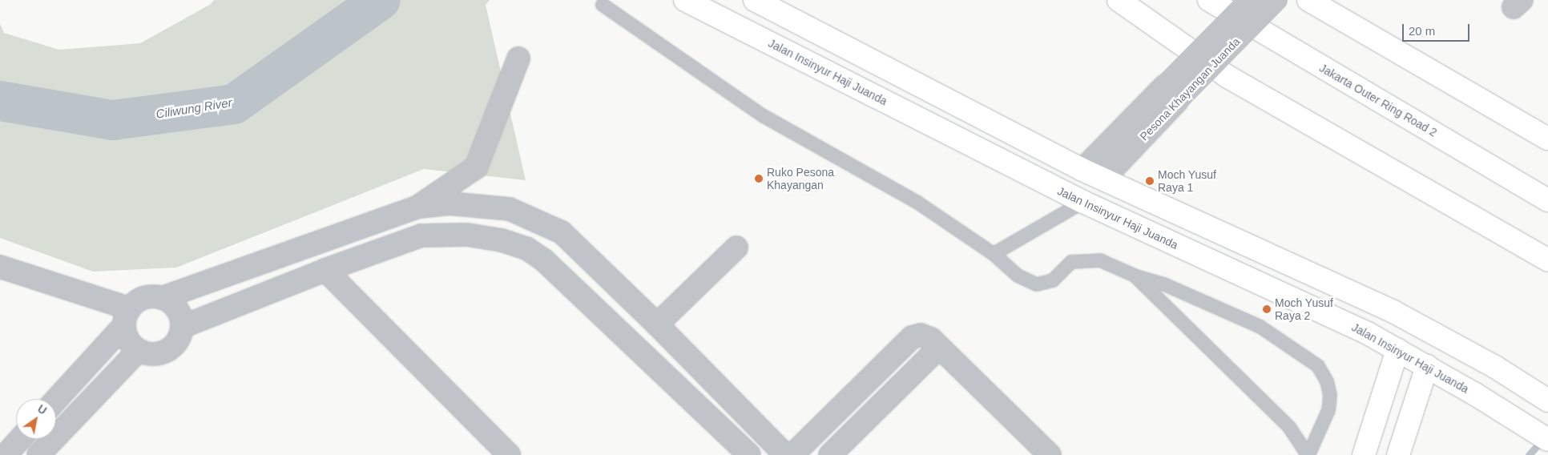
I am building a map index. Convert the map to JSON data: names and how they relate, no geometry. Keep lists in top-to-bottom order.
{
  "streets": {
    "main road": ["Jalan Insinyur Haji Juanda", "Jakarta Outer Ring Road 2"],
    "street": ["Pesona Khayangan Juanda"]
  },
  "water": ["Ciliwung River"],
  "places": ["Ruko Pesona Khayangan", "Moch Yusuf Raya 1", "Moch Yusuf Raya 2"],
  "scale_bar": "20 m",
  "north": "top right"
}
